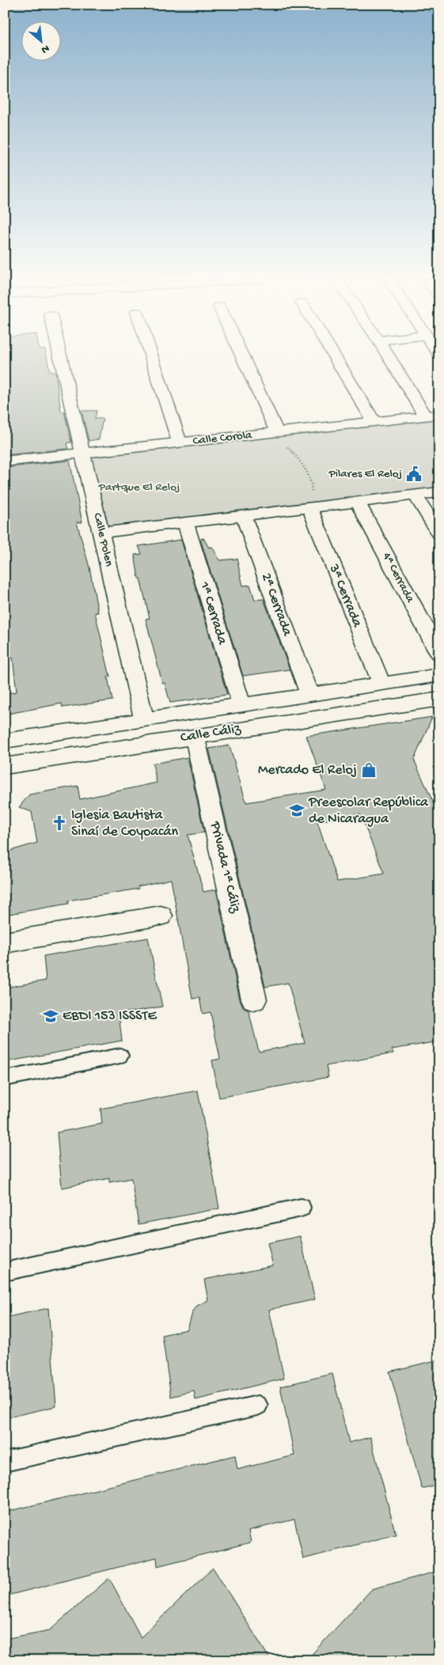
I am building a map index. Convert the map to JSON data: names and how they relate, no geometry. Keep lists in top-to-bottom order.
{
  "streets": {
    "street": [
      "Calle Corola",
      "Calle Polen",
      "4ª Cerrada",
      "3ª Cerrada",
      "2ª Cerrada",
      "1ª Cerrada",
      "Calle Cáliz",
      "Privada 1ª Cáliz"
    ]
  },
  "crossings": [
    ["Calle Corola", "Calle Polen"],
    ["Calle Polen", "Calle Cáliz"],
    ["3ª Cerrada", "Calle Cáliz"],
    ["2ª Cerrada", "Calle Cáliz"],
    ["1ª Cerrada", "Calle Cáliz"],
    ["Calle Cáliz", "Privada 1ª Cáliz"]
  ],
  "parks": ["Partque El Reloj"],
  "places": {
    "public building": ["Pilares El Reloj"],
    "shop": ["Mercado El Reloj"],
    "school or university": ["Preescolar República de Nicaragua", "EBDI 153 ISSSTE"],
    "church": ["Iglesia Bautista Sinaí de Coyoacán"]
  },
  "north": "bottom right"
}
